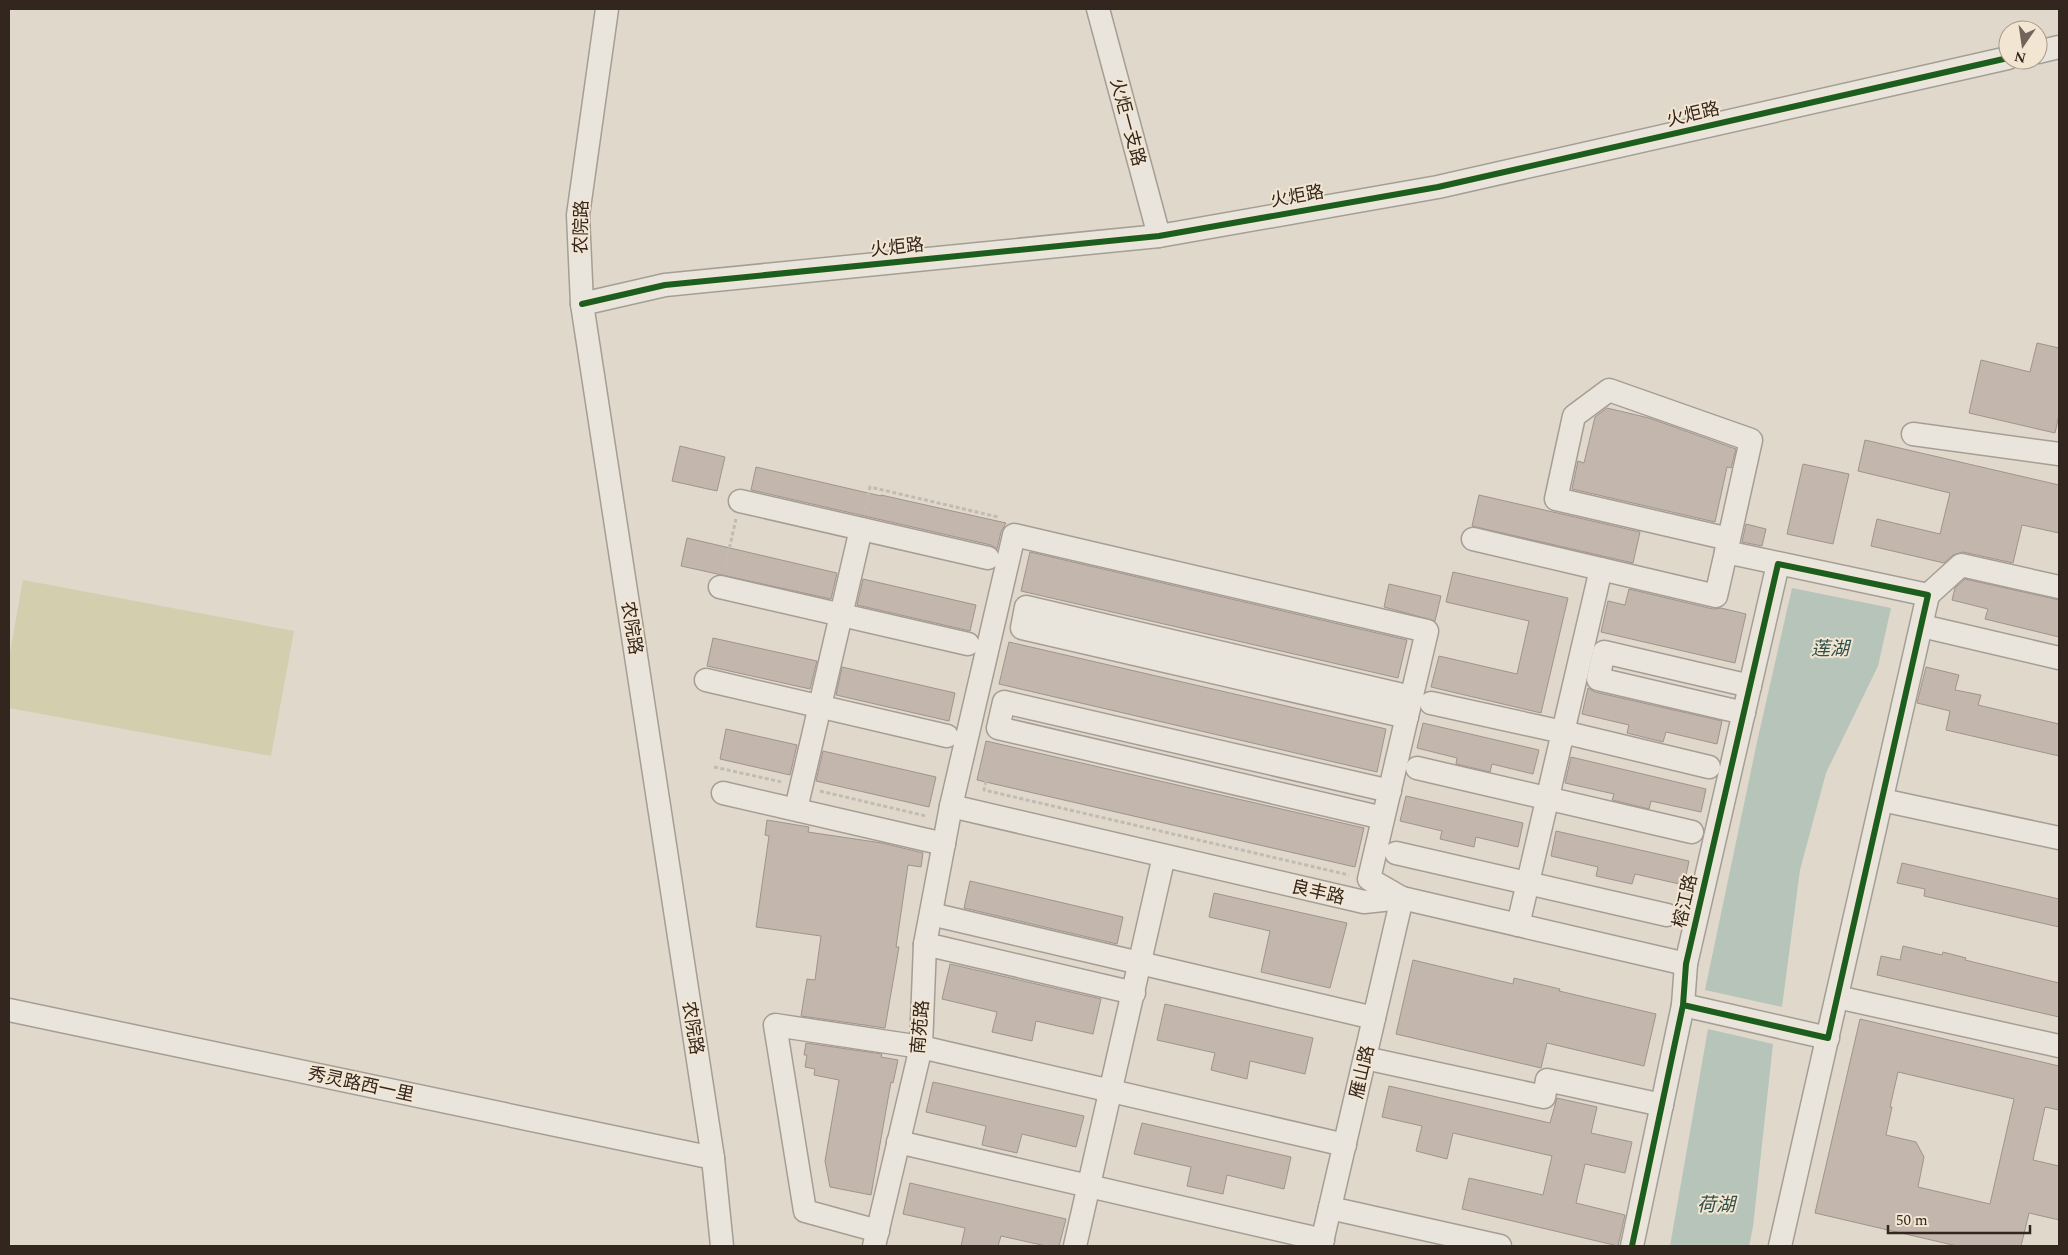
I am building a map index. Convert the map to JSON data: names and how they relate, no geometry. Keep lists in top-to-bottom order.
{
  "streets": {
    "street": [
      "火炬路",
      "火炬一支路",
      "农院路",
      "良丰路",
      "榕江路",
      "南苑路",
      "雁山路",
      "秀灵路西一里"
    ]
  },
  "crossings": [
    ["火炬路", "火炬一支路"],
    ["火炬路", "农院路"],
    ["农院路", "秀灵路西一里"],
    ["良丰路", "榕江路"],
    ["良丰路", "南苑路"],
    ["良丰路", "雁山路"]
  ],
  "water": ["莲湖", "荷湖"],
  "scale_bar": "50 m",
  "north": "bottom"
}
